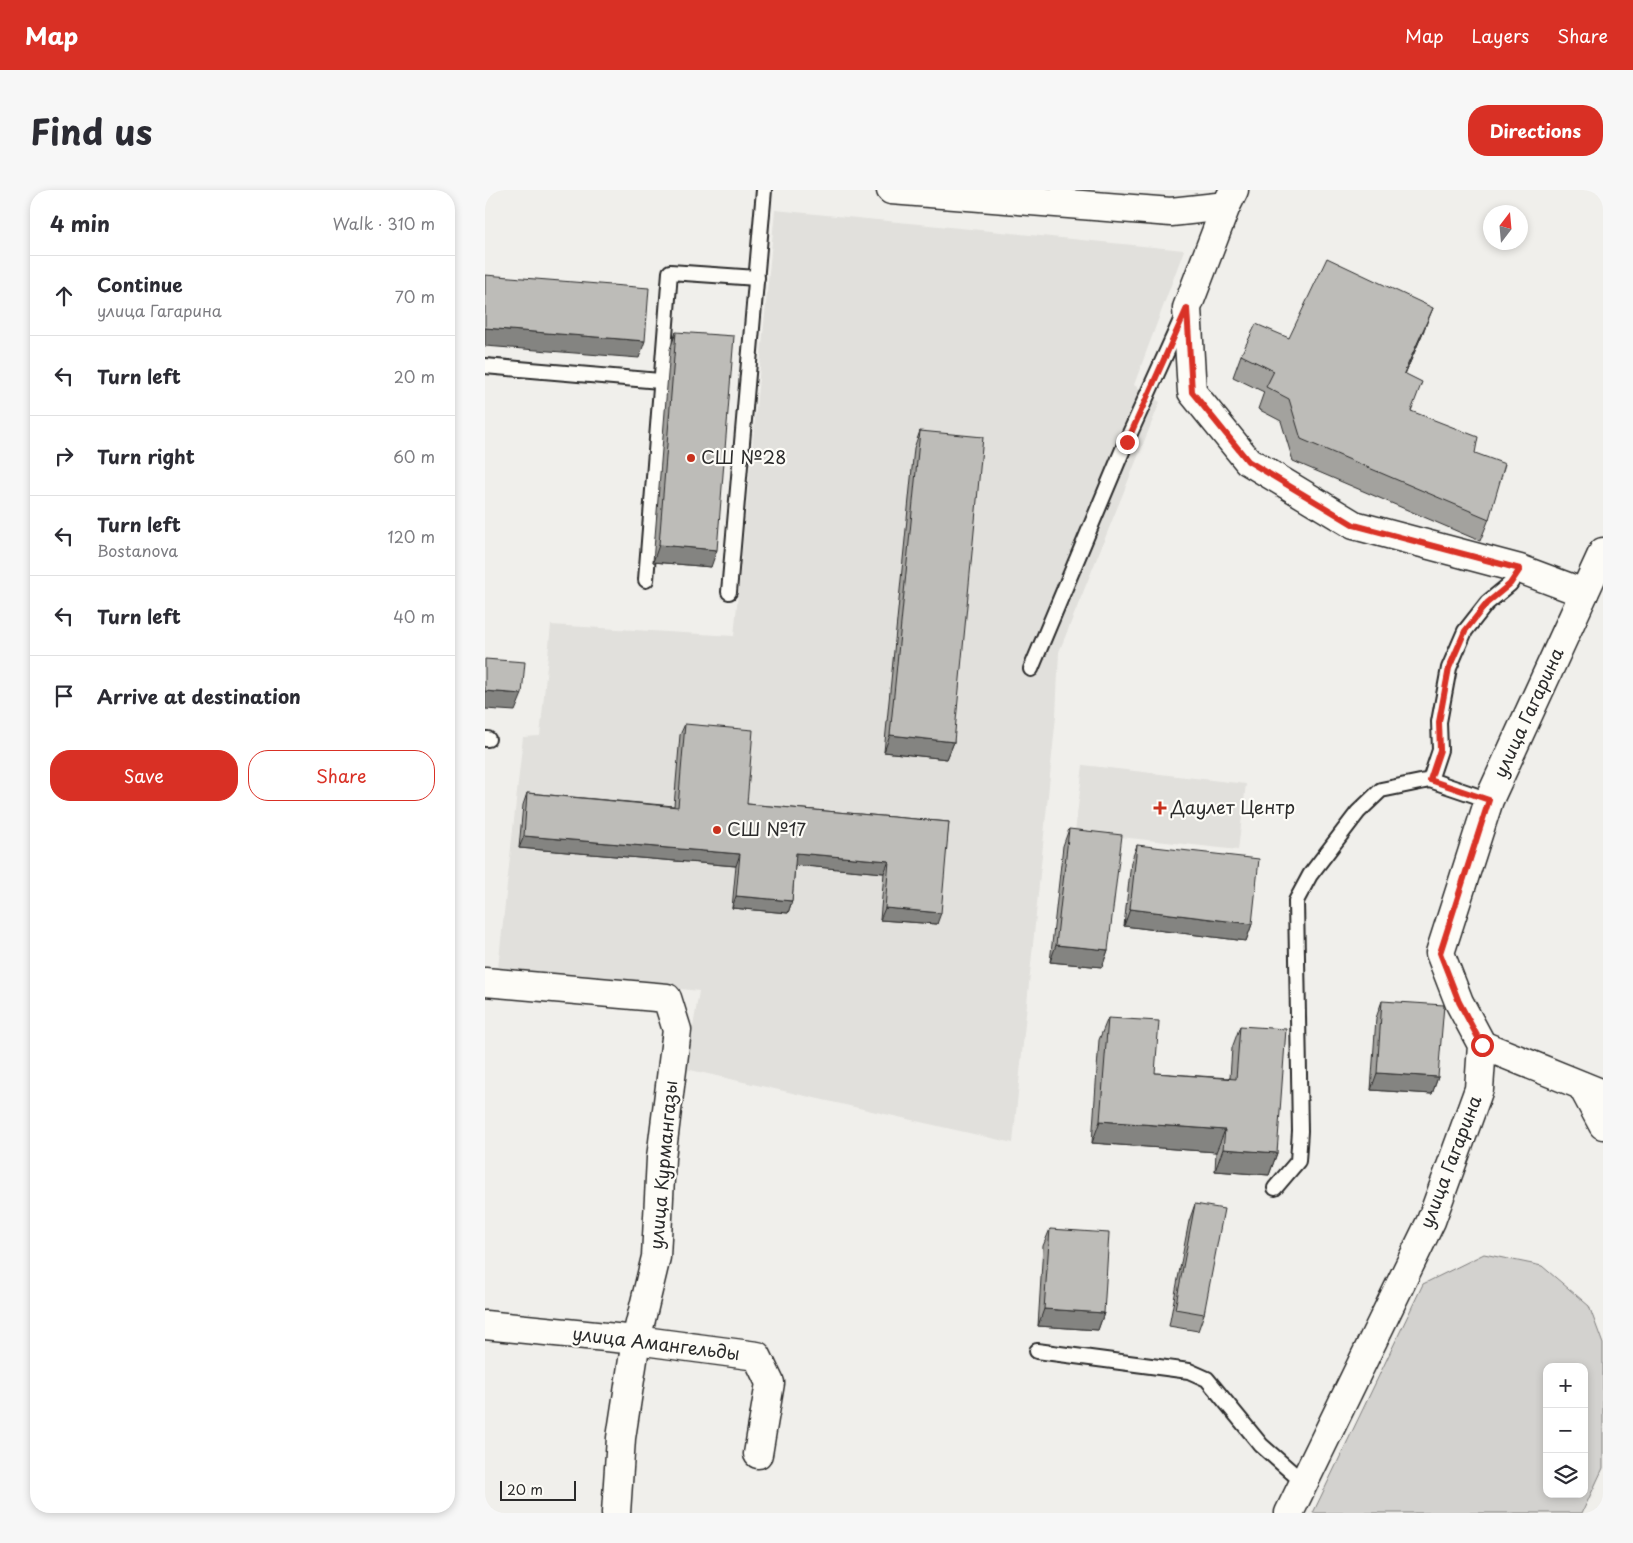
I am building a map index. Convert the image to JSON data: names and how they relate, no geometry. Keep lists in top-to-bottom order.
{
  "streets": {
    "street": ["улица Гагарина", "улица Курмангазы", "улица Амангельды"]
  },
  "crossings": [
    ["улица Курмангазы", "улица Амангельды"]
  ],
  "places": {
    "other": ["СШ №28", "СШ №17"],
    "health": ["Даулет Центр"]
  },
  "scale_bar": "20 m",
  "north": "top",
  "page": {
    "header": "Map",
    "nav": ["Map", "Layers", "Share"],
    "title": "Find us",
    "buttons": [
      "Directions",
      ["Save", "Share"]
    ],
    "heading": ["4 min", "Walk · 310 m"],
    "list": [
      ["Continue", "улица Гагарина", "70 m"],
      ["Turn left", "20 m"],
      ["Turn right", "60 m"],
      ["Turn left", "Bostanova", "120 m"],
      ["Turn left", "40 m"],
      "Arrive at destination"
    ],
    "map_buttons": ["+", "−"],
    "scale": "20 m"
  }
}
